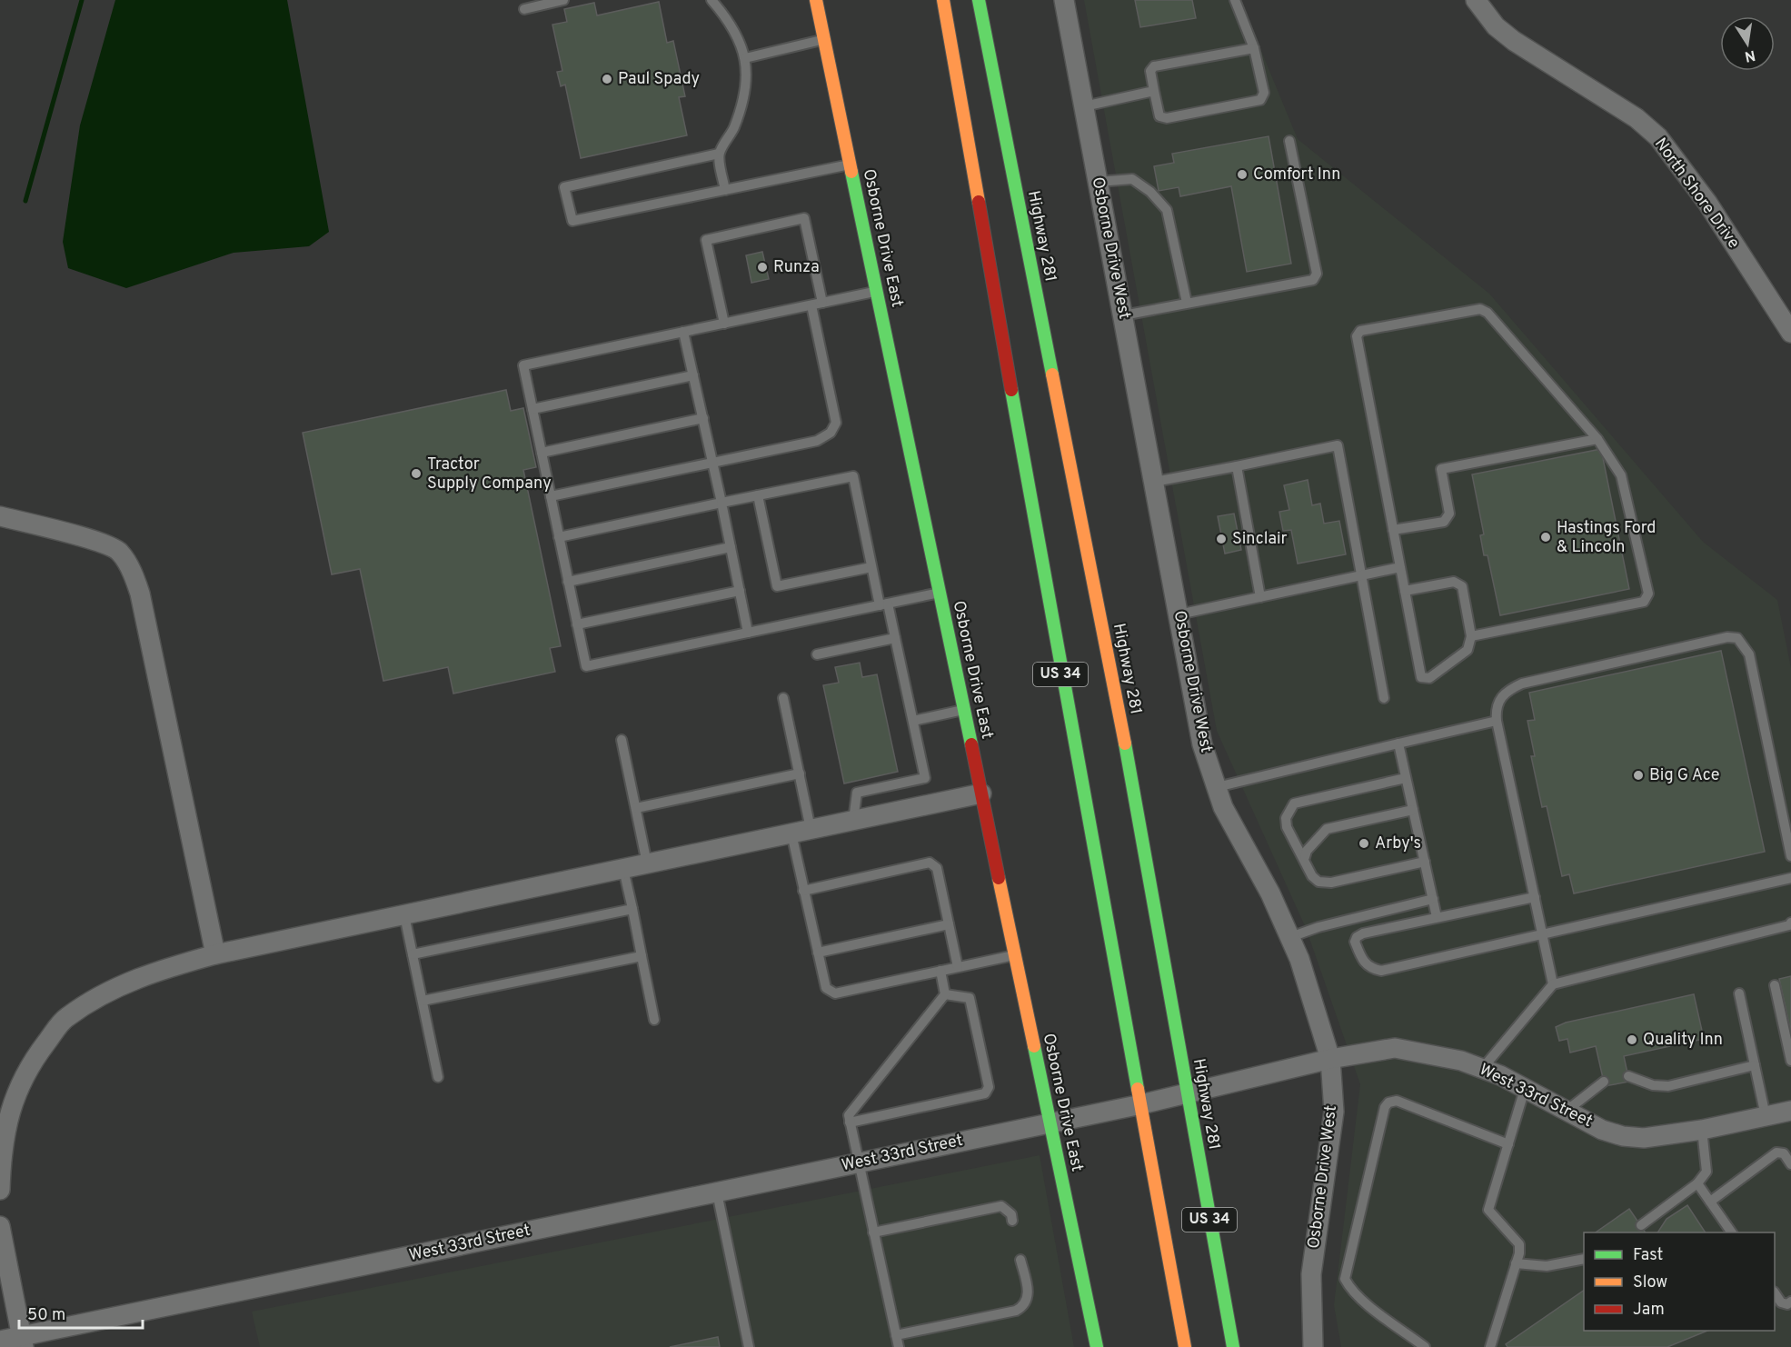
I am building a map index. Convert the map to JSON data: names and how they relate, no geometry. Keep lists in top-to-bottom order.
{
  "streets": {
    "main road": ["Highway 281", "Osborne Drive East", "US 34"],
    "street": ["North Shore Drive", "Osborne Drive West", "West 33rd Street"]
  },
  "crossings": [
    ["Highway 281", "West 33rd Street"],
    ["Osborne Drive East", "West 33rd Street"],
    ["Osborne Drive West", "West 33rd Street"],
    ["US 34", "West 33rd Street"]
  ],
  "places": [
    "Paul Spady",
    "Comfort Inn",
    "Runza",
    "Tractor Supply Company",
    "Hastings Ford & Lincoln",
    "Sinclair",
    "Big G Ace",
    "Arby's",
    "Quality Inn"
  ],
  "legend": ["Fast", "Slow", "Jam"],
  "scale_bar": "50 m",
  "north": "bottom"
}
